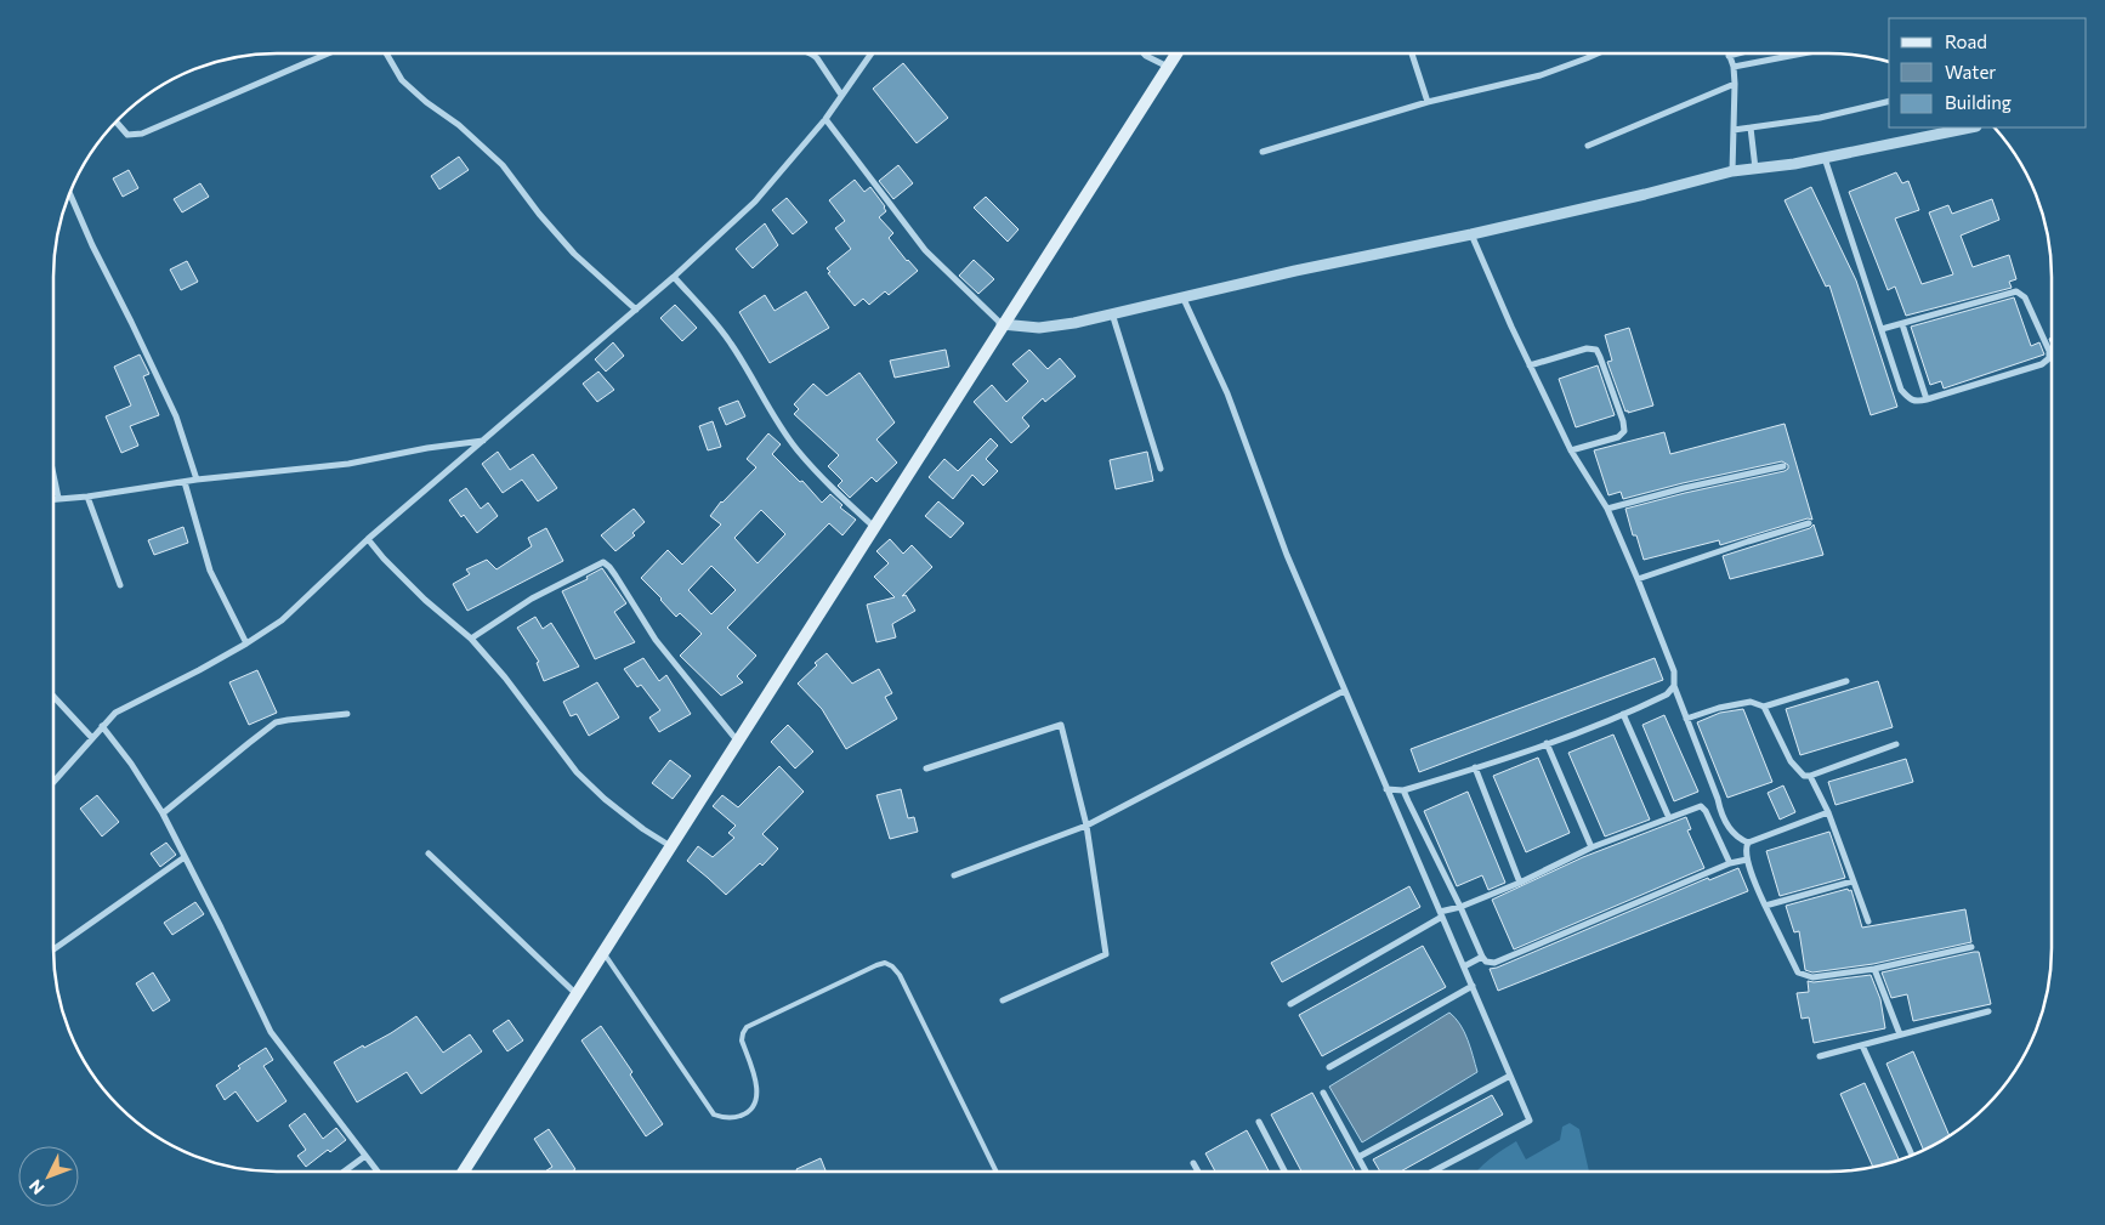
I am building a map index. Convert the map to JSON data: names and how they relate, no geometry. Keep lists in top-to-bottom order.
{
  "legend": ["Road", "Water", "Building"],
  "north": "bottom left"
}
